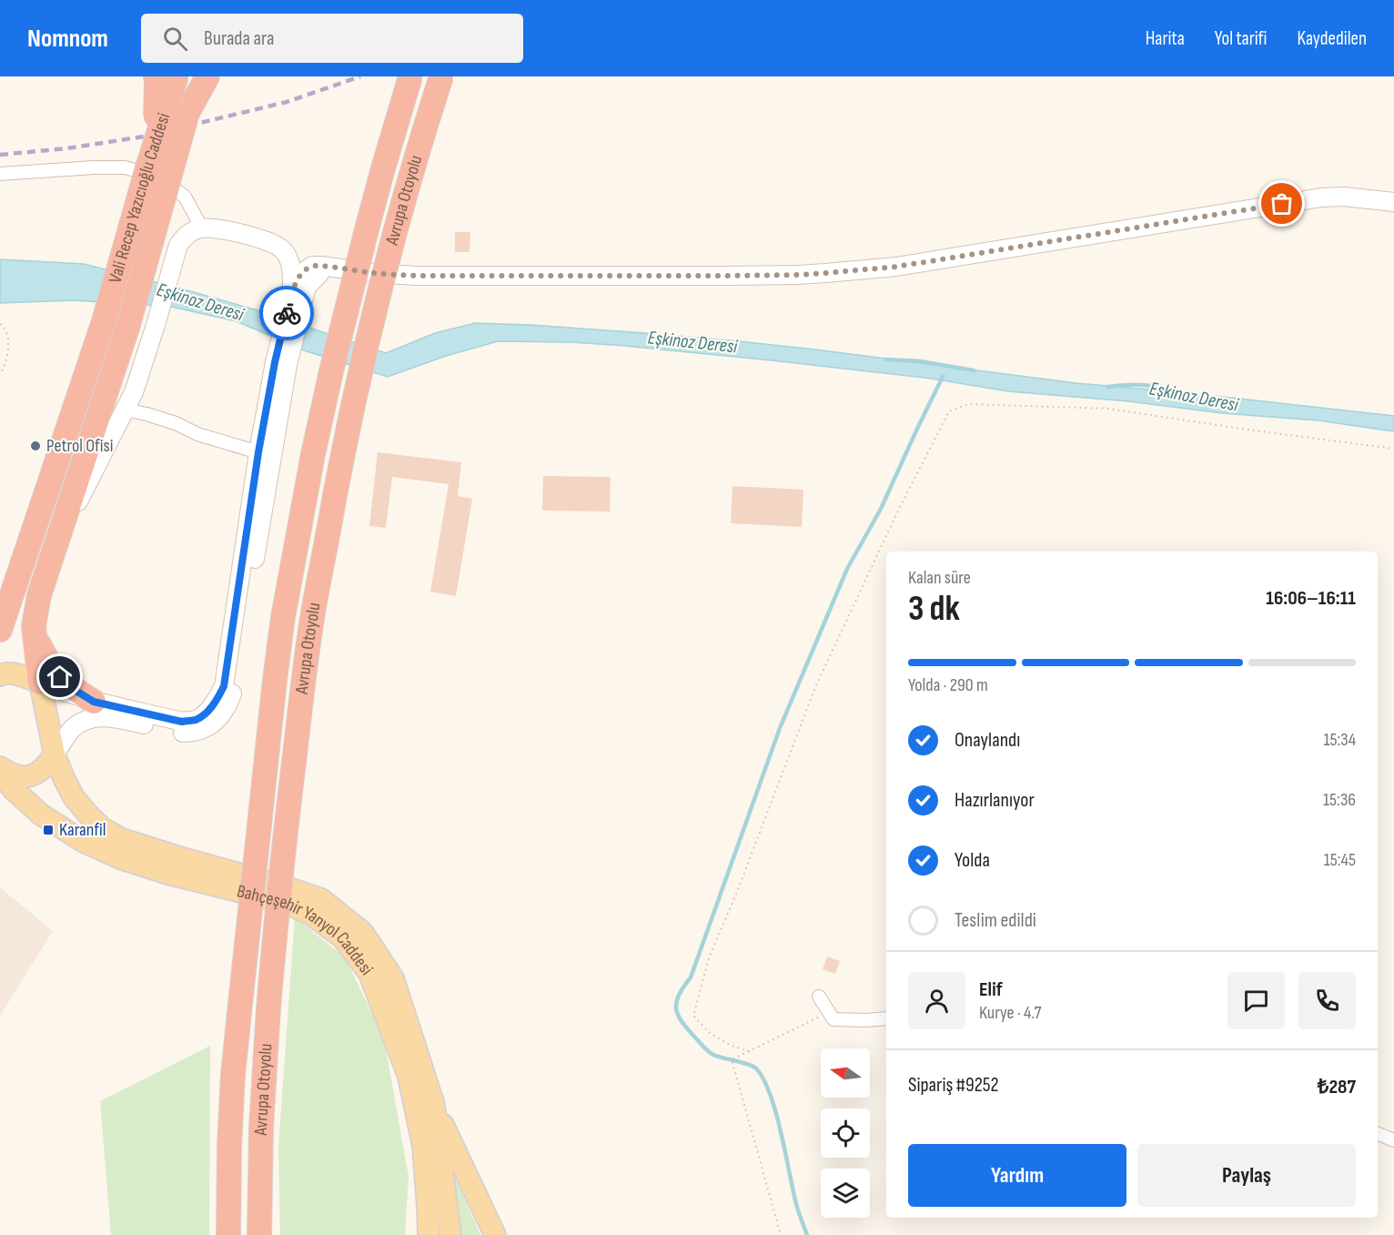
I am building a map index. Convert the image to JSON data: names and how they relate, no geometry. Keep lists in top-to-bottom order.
{
  "streets": {
    "highway": ["Vali Recep Yazıcıoğlu Caddesi", "Avrupa Otoyolu"],
    "main road": ["Bahçeşehir Yanyol Caddesi"]
  },
  "crossings": [
    ["Vali Recep Yazıcıoğlu Caddesi", "Bahçeşehir Yanyol Caddesi"]
  ],
  "water": ["Eşkinoz Deresi"],
  "places": {
    "other": ["Petrol Ofisi"],
    "transit": ["Karanfil"]
  },
  "north": "left",
  "page": {
    "header": "Nomnom",
    "search": "Burada ara",
    "nav": ["Harita", "Yol tarifi", "Kaydedilen"],
    "heading": ["3 dk", "Kalan süre", "16:06–16:11"],
    "panel": [
      "Elif",
      "Kurye · 4.7",
      "Sipariş #9252",
      "₺287"
    ],
    "bar": "Yolda · 290 m",
    "list": [
      ["Onaylandı", "15:34"],
      ["Hazırlanıyor", "15:36"],
      ["Yolda", "15:45"],
      "Teslim edildi"
    ],
    "buttons": ["Yardım", "Paylaş"]
  }
}
